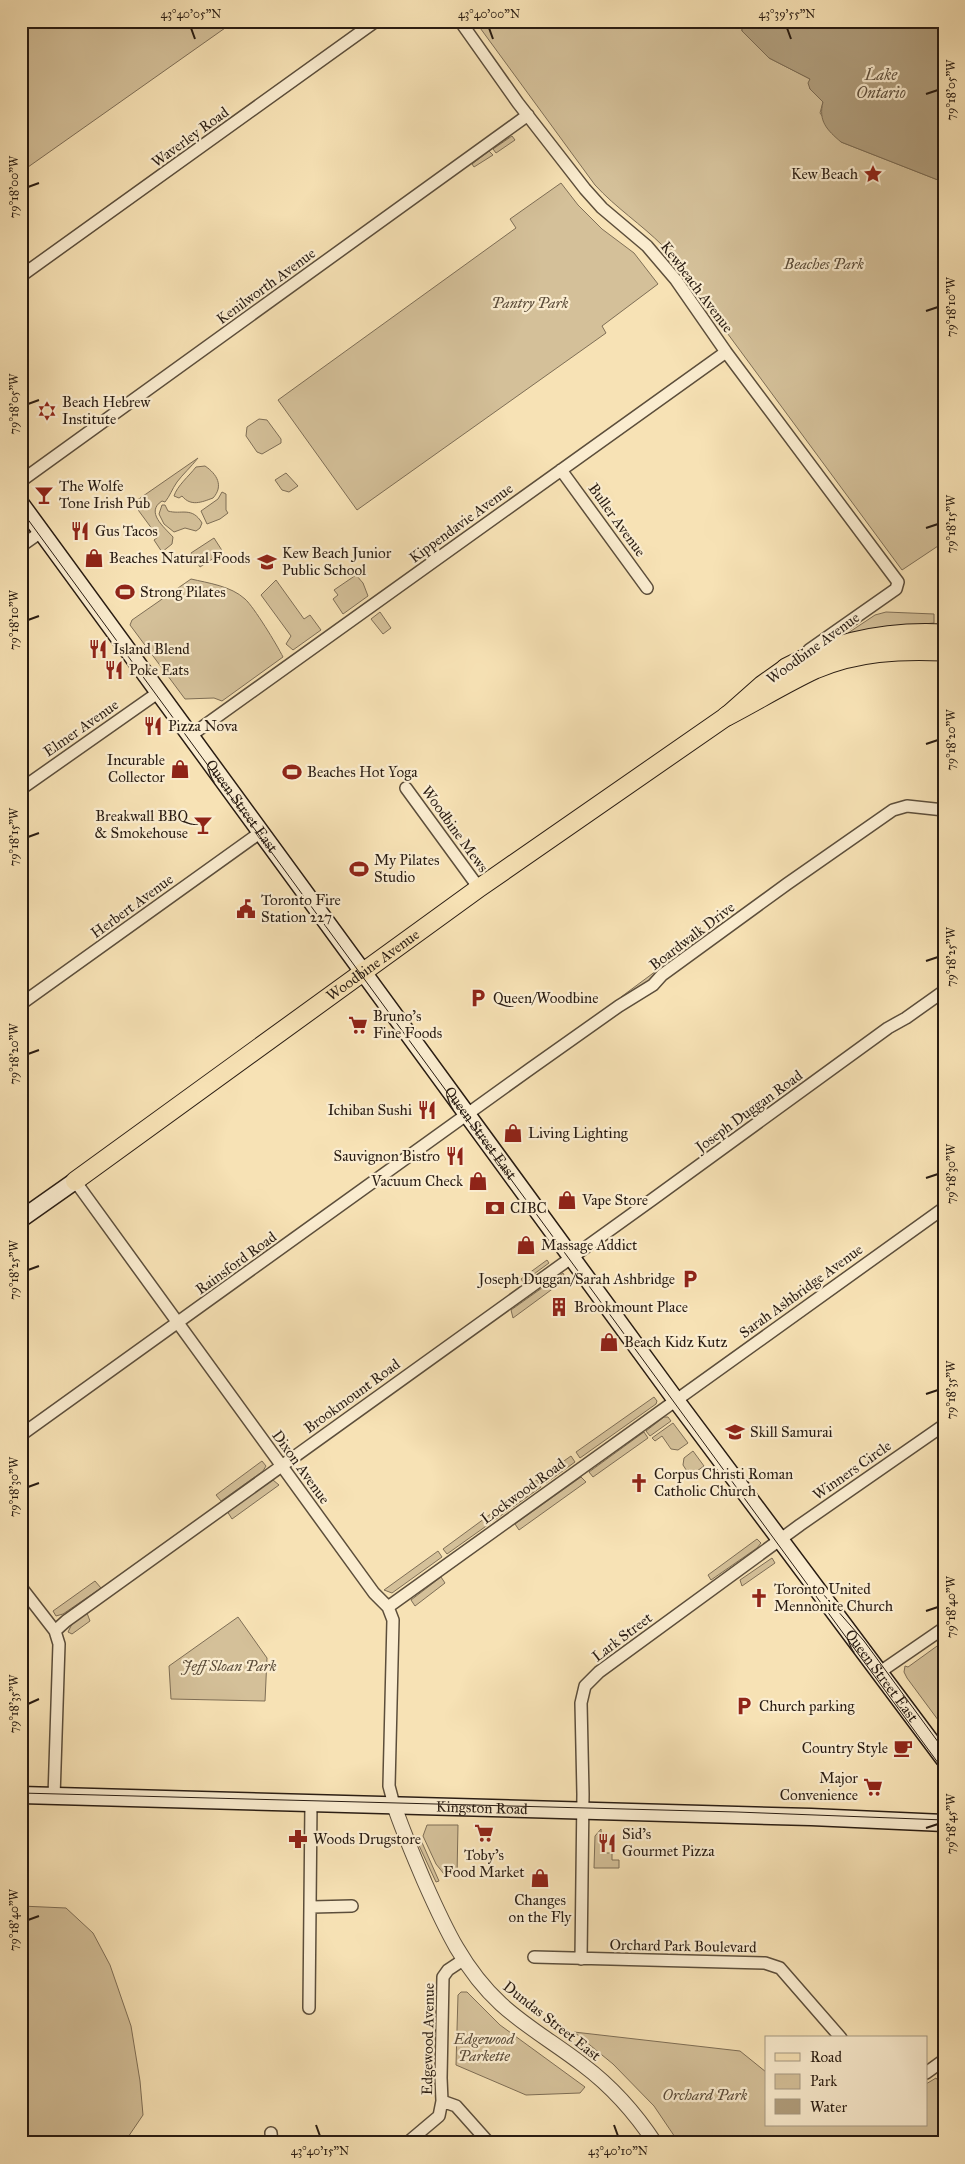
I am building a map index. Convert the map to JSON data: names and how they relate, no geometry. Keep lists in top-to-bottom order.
{
  "streets": {
    "highway": ["Woodbine Avenue"],
    "main road": ["Queen Street East", "Kingston Road"],
    "street": [
      "Waverley Road",
      "Kenilworth Avenue",
      "Kewbeach Avenue",
      "Buller Avenue",
      "Kippendavie Avenue",
      "Elmer Avenue",
      "Woodbine Mews",
      "Herbert Avenue",
      "Boardwalk Drive",
      "Joseph Duggan Road",
      "Rainsford Road",
      "Sarah Ashbridge Avenue",
      "Brookmount Road",
      "Dixon Avenue",
      "Winners Circle",
      "Lockwood Road",
      "Lark Street",
      "Orchard Park Boulevard",
      "Dundas Street East",
      "Edgewood Avenue"
    ]
  },
  "crossings": [
    ["Kenilworth Avenue", "Kewbeach Avenue"],
    ["Kewbeach Avenue", "Kippendavie Avenue"],
    ["Kewbeach Avenue", "Woodbine Avenue"],
    ["Buller Avenue", "Kippendavie Avenue"],
    ["Kippendavie Avenue", "Queen Street East"],
    ["Woodbine Avenue", "Queen Street East"],
    ["Woodbine Avenue", "Woodbine Mews"],
    ["Woodbine Avenue", "Dixon Avenue"],
    ["Elmer Avenue", "Queen Street East"],
    ["Queen Street East", "Herbert Avenue"],
    ["Queen Street East", "Boardwalk Drive"],
    ["Queen Street East", "Joseph Duggan Road"],
    ["Queen Street East", "Rainsford Road"],
    ["Queen Street East", "Sarah Ashbridge Avenue"],
    ["Queen Street East", "Brookmount Road"],
    ["Queen Street East", "Winners Circle"],
    ["Queen Street East", "Lockwood Road"],
    ["Queen Street East", "Lark Street"],
    ["Boardwalk Drive", "Rainsford Road"],
    ["Joseph Duggan Road", "Brookmount Road"],
    ["Rainsford Road", "Dixon Avenue"],
    ["Sarah Ashbridge Avenue", "Lockwood Road"],
    ["Brookmount Road", "Dixon Avenue"],
    ["Dixon Avenue", "Lockwood Road"],
    ["Winners Circle", "Lark Street"],
    ["Lark Street", "Kingston Road"],
    ["Kingston Road", "Dundas Street East"],
    ["Dundas Street East", "Edgewood Avenue"]
  ],
  "water": ["Lake Ontario"],
  "parks": [
    "Beaches Park",
    "Pantry Park",
    "Jeff Sloan Park",
    "Edgewood Parkette",
    "Orchard Park"
  ],
  "places": {
    "place": ["Kew Beach"],
    "synagogue": ["Beach Hebrew Institute"],
    "bar": ["The Wolfe Tone Irish Pub", "Breakwall BBQ & Smokehouse"],
    "restaurant": [
      "Gus Tacos",
      "Island Blend",
      "Poke Eats",
      "Pizza Nova",
      "Ichiban Sushi",
      "Sauvignon Bistro",
      "Sid's Gourmet Pizza"
    ],
    "shop": [
      "Beaches Natural Foods",
      "Incurable Collector",
      "Living Lighting",
      "Vacuum Check",
      "Vape Store",
      "Massage Addict",
      "Beach Kidz Kutz",
      "Changes on the Fly"
    ],
    "school or university": ["Kew Beach Junior Public School", "Skill Samurai"],
    "sports": ["Strong Pilates", "Beaches Hot Yoga", "My Pilates Studio"],
    "public building": ["Toronto Fire Station 227"],
    "parking": ["Queen/Woodbine", "Joseph Duggan/Sarah Ashbridge", "Church parking"],
    "supermarket": ["Bruno’s Fine Foods", "Major Convenience", "Toby's Food Market"],
    "bank": ["CIBC"],
    "building": ["Brookmount Place"],
    "church": ["Corpus Christi Roman Catholic Church", "Toronto United Mennonite Church"],
    "cafe": ["Country Style"],
    "pharmacy": ["Woods Drugstore"]
  },
  "legend": ["Road", "Park", "Water"],
  "coordinates": [
    "43°40'05\"N",
    "43°40'00\"N",
    "43°39'55\"N",
    "79°18'05\"W",
    "79°18'00\"W",
    "79°18'10\"W",
    "79°18'15\"W",
    "79°18'20\"W",
    "79°18'25\"W",
    "79°18'30\"W",
    "79°18'35\"W",
    "79°18'40\"W",
    "79°18'45\"W",
    "43°40'15\"N",
    "43°40'10\"N"
  ]
}
